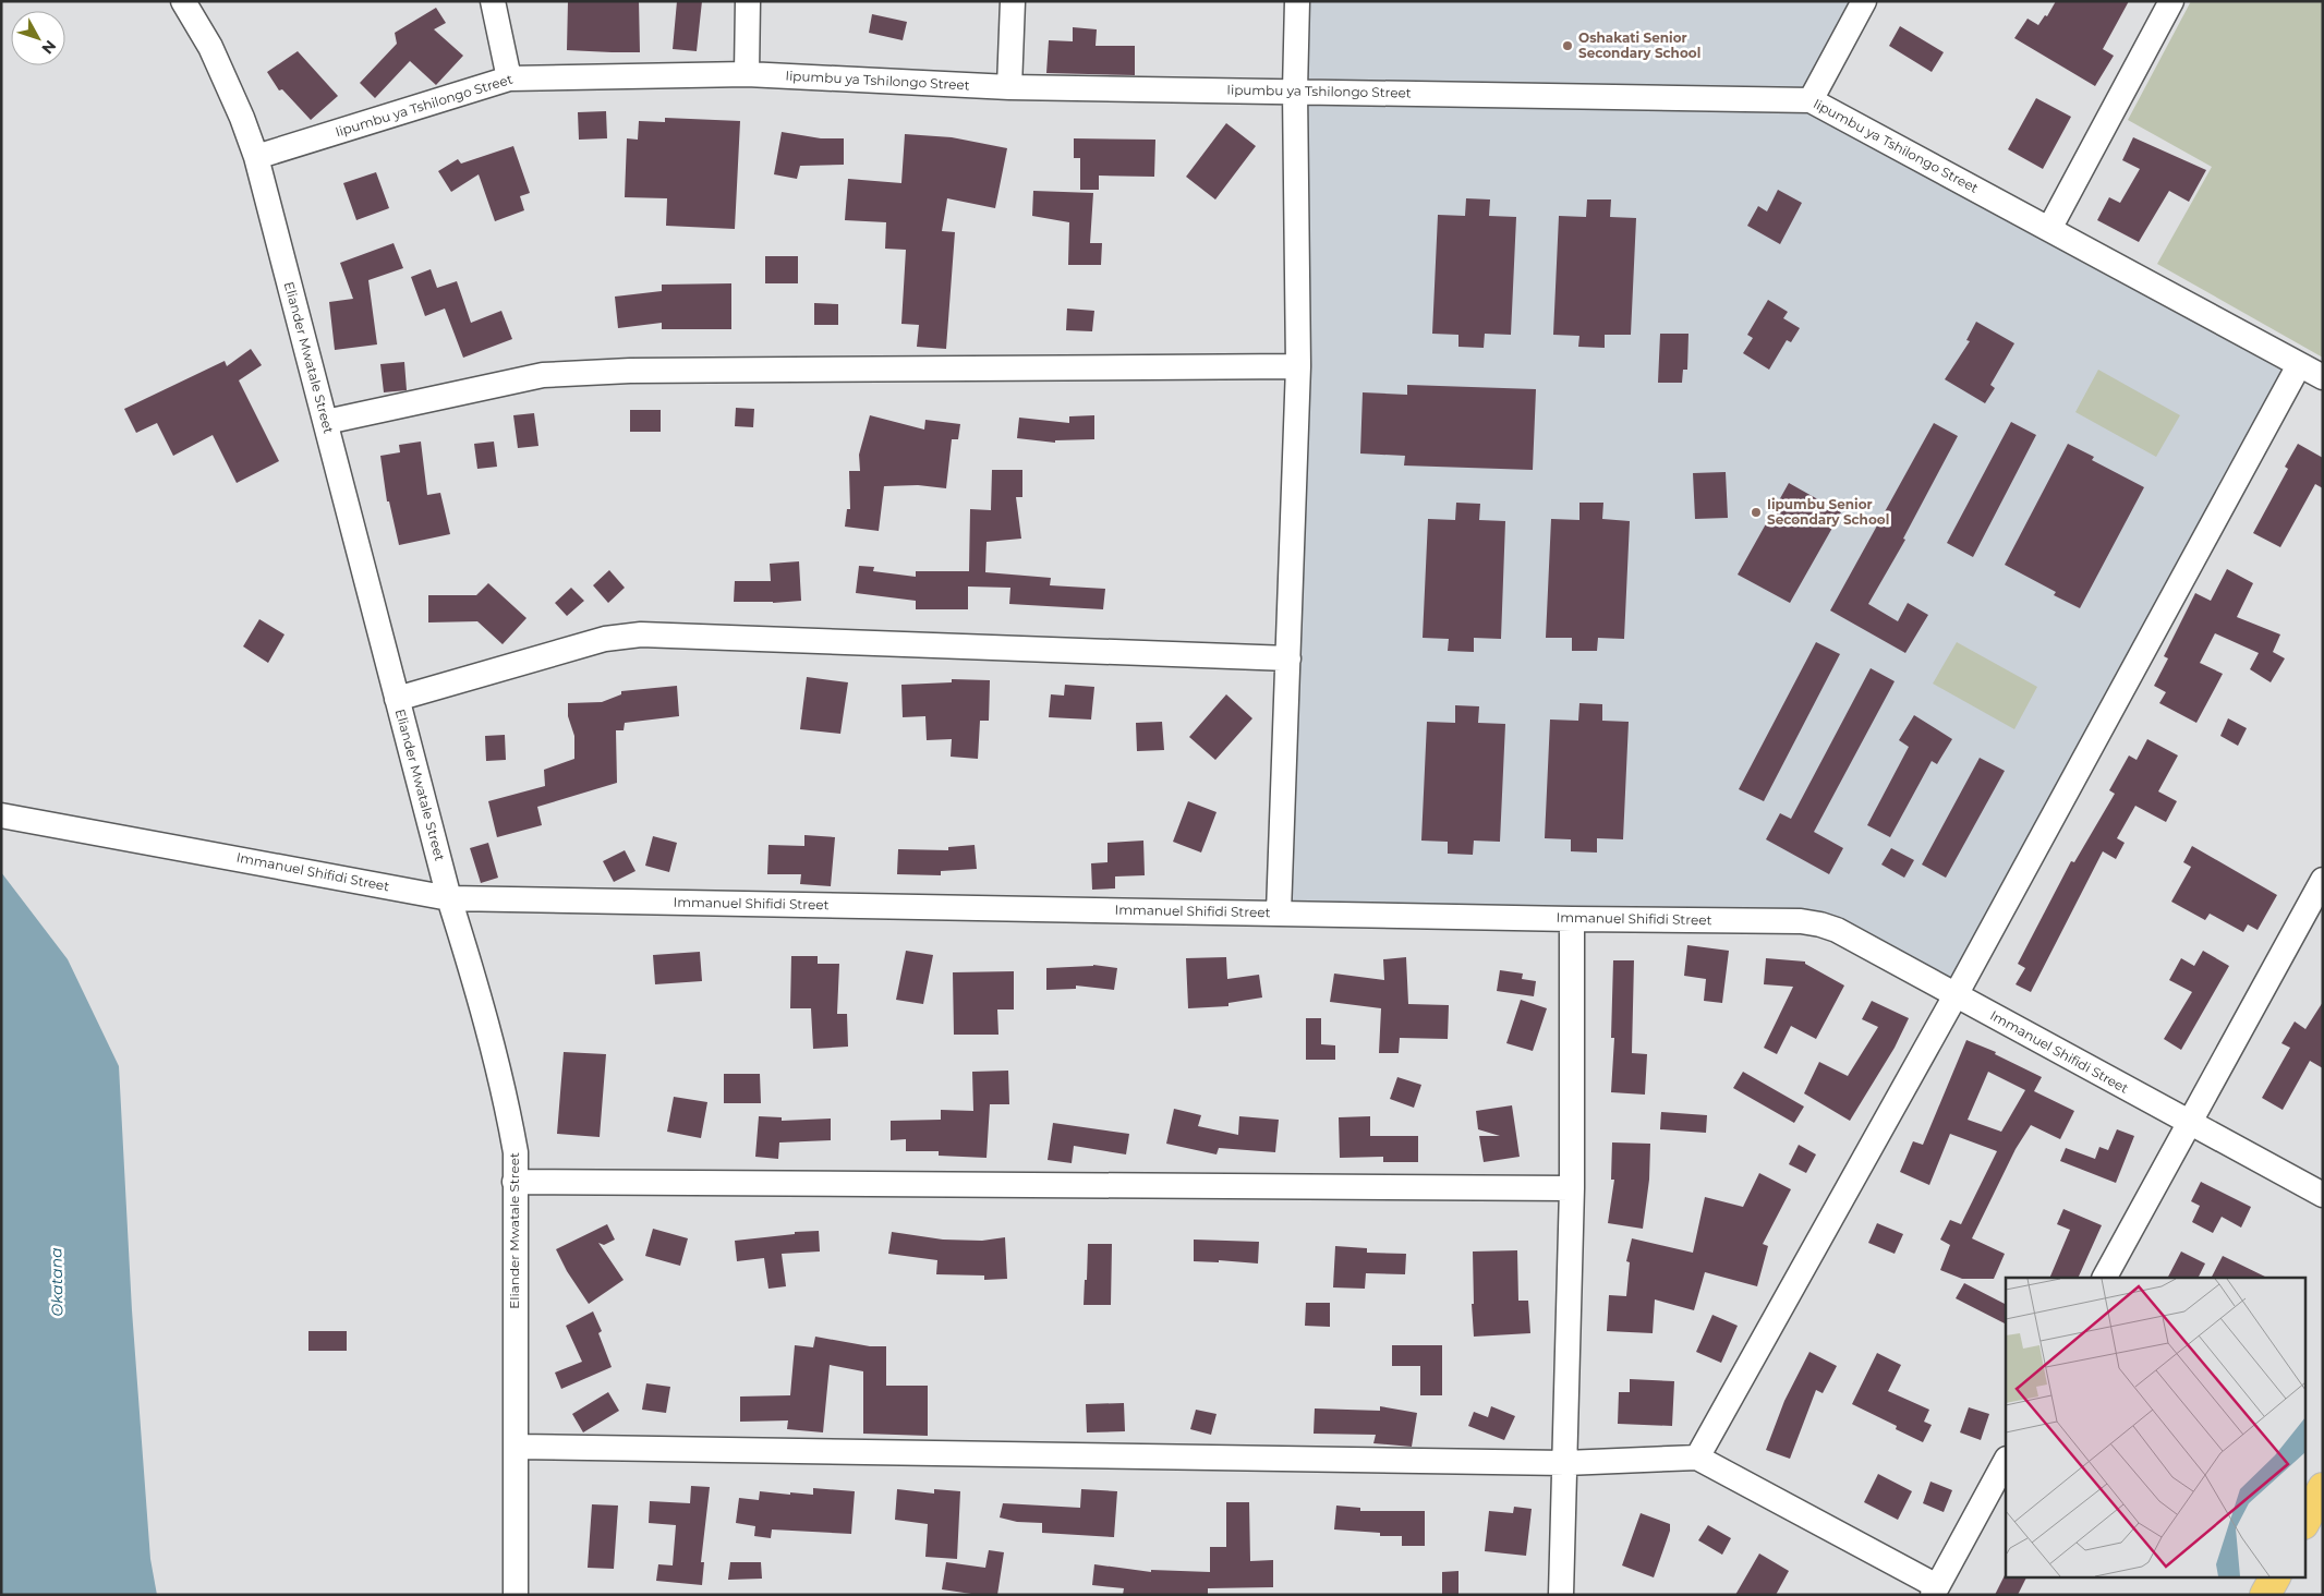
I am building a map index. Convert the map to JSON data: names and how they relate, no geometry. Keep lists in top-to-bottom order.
{
  "streets": {
    "street": ["Iipumbu ya Tshilongo Street", "Eliander Mwatale Street", "Immanuel Shifidi Street"]
  },
  "crossings": [
    ["Iipumbu ya Tshilongo Street", "Eliander Mwatale Street"],
    ["Eliander Mwatale Street", "Immanuel Shifidi Street"]
  ],
  "water": ["Okatana"],
  "places": ["Oshakati Senior Secondary School", "Iipumbu Senior Secondary School"],
  "north": "bottom right"
}
